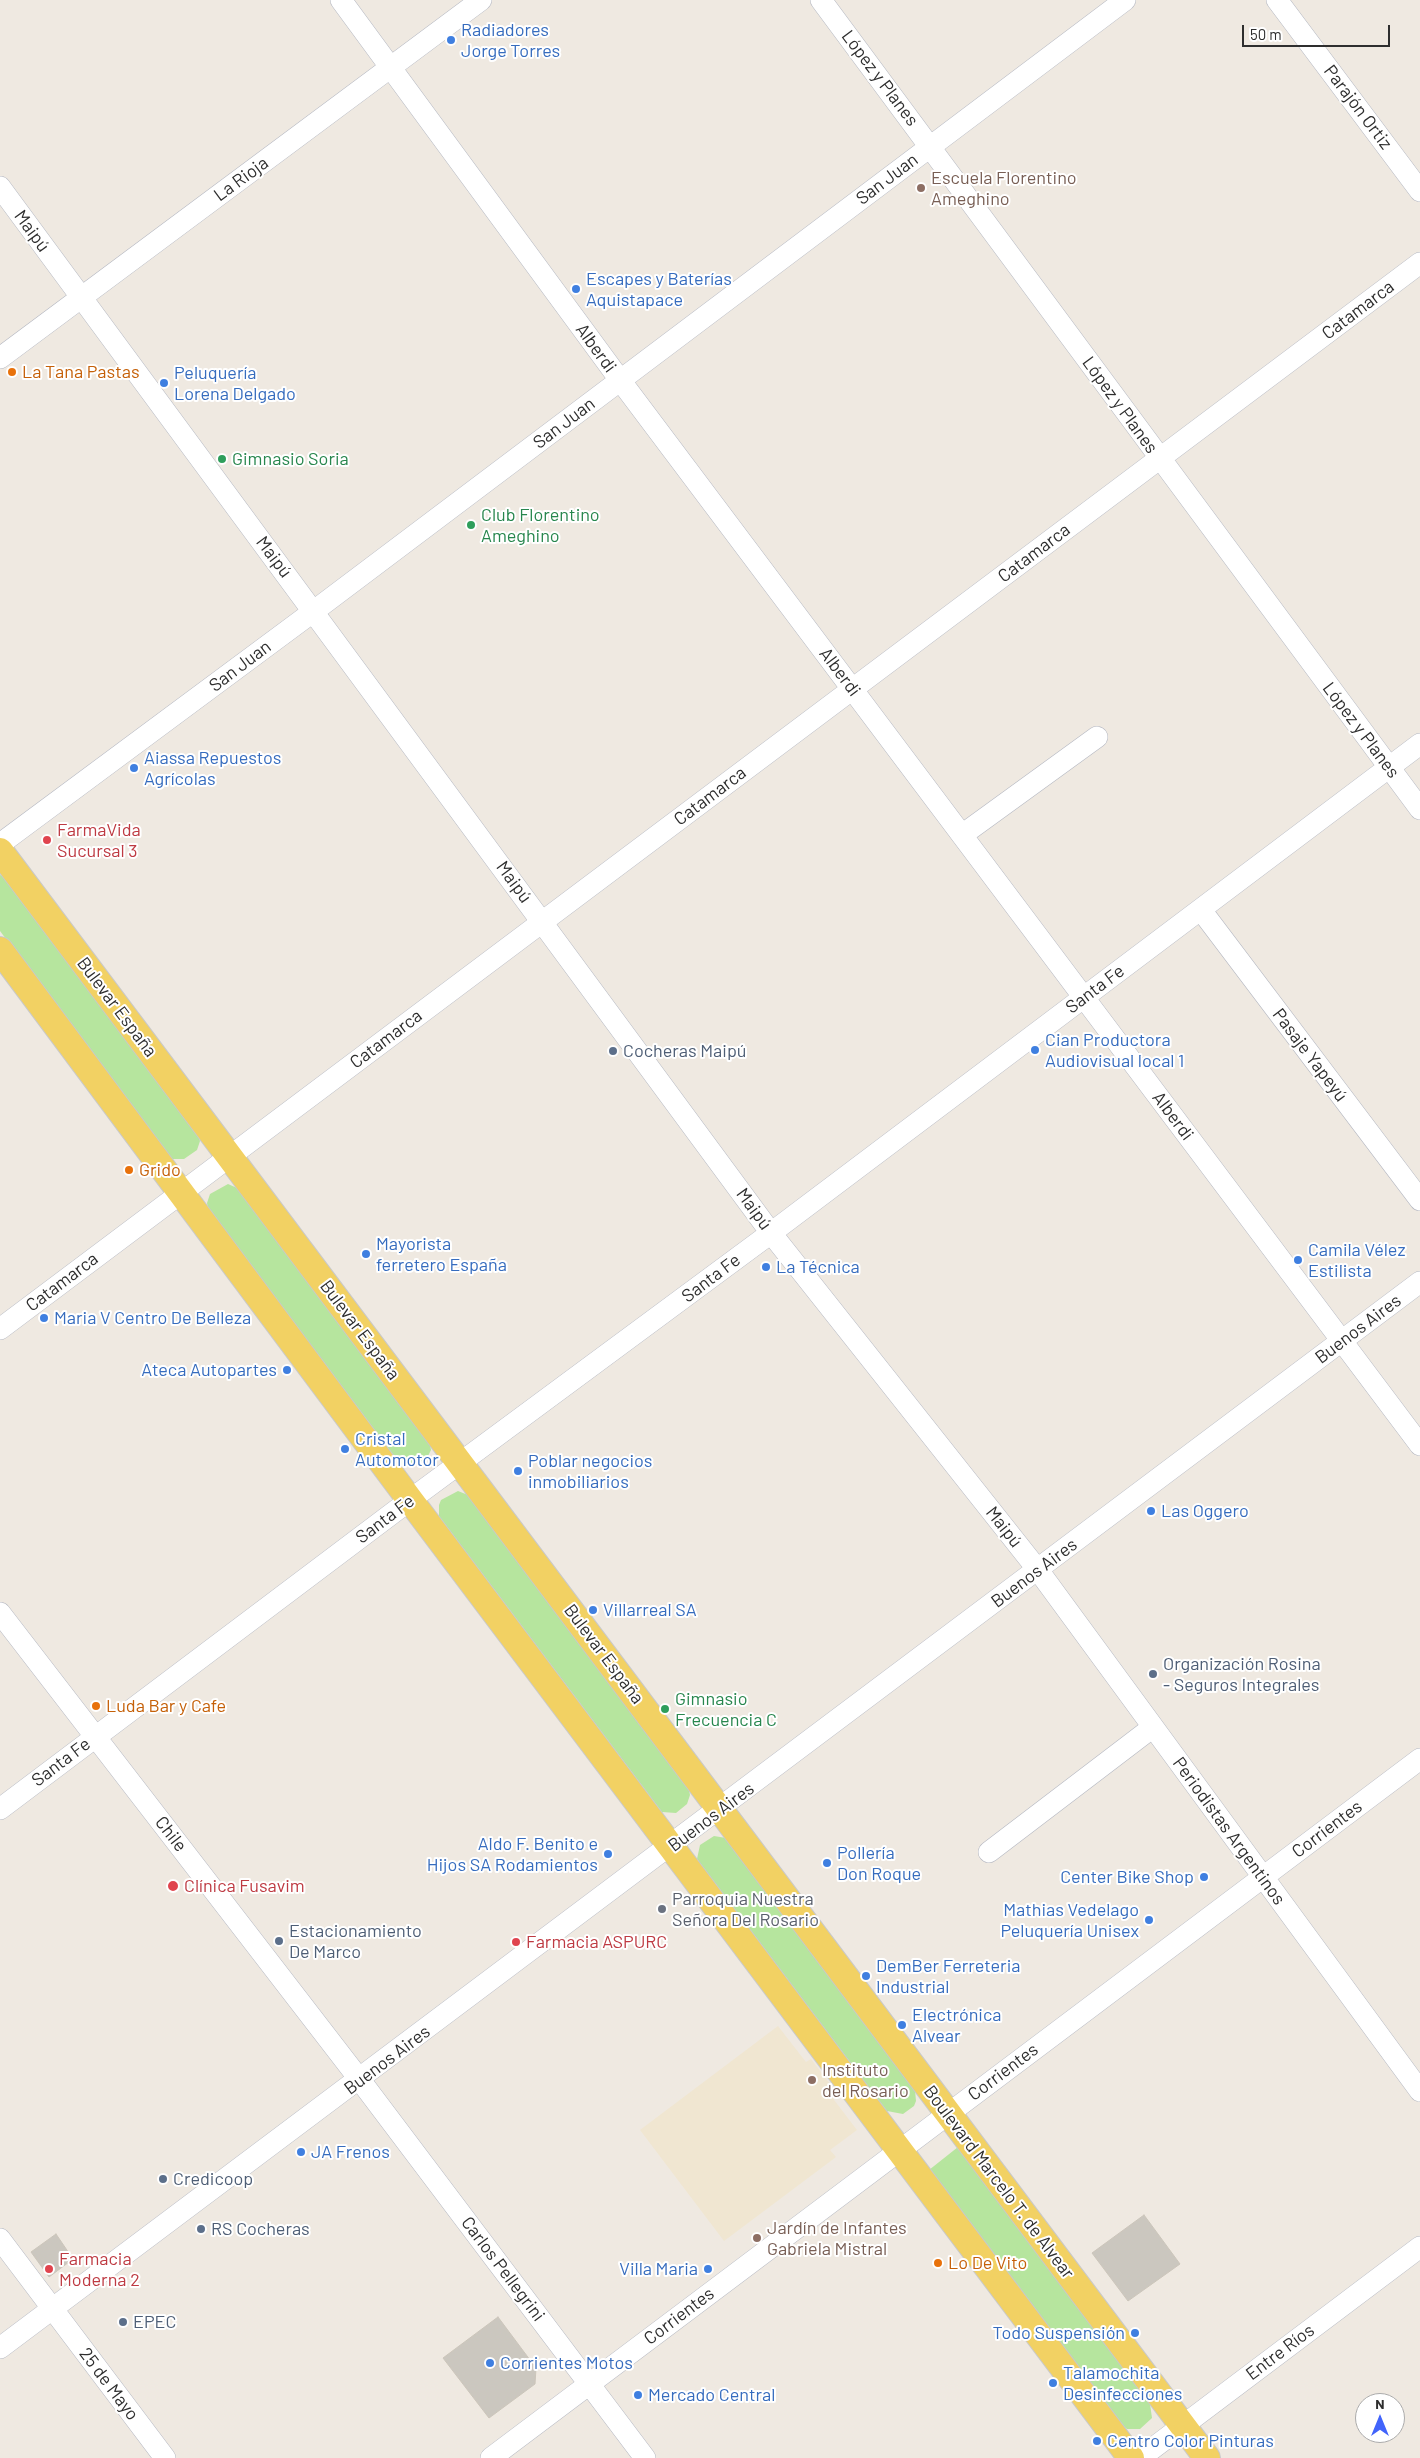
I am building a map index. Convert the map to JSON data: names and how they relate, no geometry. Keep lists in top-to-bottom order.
{
  "streets": {
    "main road": ["Bulevar España", "Boulevard Marcelo T. de Alvear"],
    "street": [
      "López y Planes",
      "Parajón Ortiz",
      "La Rioja",
      "San Juan",
      "Maipú",
      "Catamarca",
      "Alberdi",
      "Santa Fe",
      "Pasaje Yapeyú",
      "Buenos Aires",
      "Corrientes",
      "Periodistas Argentinos",
      "Chile",
      "Carlos Pellegrini",
      "Entre Ríos",
      "25 de Mayo"
    ]
  },
  "crossings": [
    ["López y Planes", "San Juan"],
    ["López y Planes", "Catamarca"],
    ["López y Planes", "Santa Fe"],
    ["La Rioja", "Maipú"],
    ["La Rioja", "Alberdi"],
    ["San Juan", "Maipú"],
    ["San Juan", "Alberdi"],
    ["Maipú", "Catamarca"],
    ["Maipú", "Santa Fe"],
    ["Maipú", "Buenos Aires"],
    ["Maipú", "Periodistas Argentinos"],
    ["Catamarca", "Alberdi"],
    ["Catamarca", "Bulevar España"],
    ["Alberdi", "Santa Fe"],
    ["Alberdi", "Buenos Aires"],
    ["Santa Fe", "Bulevar España"],
    ["Santa Fe", "Pasaje Yapeyú"],
    ["Santa Fe", "Chile"],
    ["Bulevar España", "Buenos Aires"],
    ["Bulevar España", "Boulevard Marcelo T. de Alvear"],
    ["Buenos Aires", "Periodistas Argentinos"],
    ["Buenos Aires", "Chile"],
    ["Buenos Aires", "Boulevard Marcelo T. de Alvear"],
    ["Buenos Aires", "Carlos Pellegrini"],
    ["Buenos Aires", "25 de Mayo"],
    ["Corrientes", "Periodistas Argentinos"],
    ["Corrientes", "Boulevard Marcelo T. de Alvear"],
    ["Corrientes", "Carlos Pellegrini"],
    ["Chile", "Carlos Pellegrini"],
    ["Boulevard Marcelo T. de Alvear", "Entre Ríos"]
  ],
  "places": [
    "Radiadores Jorge Torres",
    "Escuela Florentino Ameghino",
    "Escapes y Baterías Aquistapace",
    "La Tana Pastas",
    "Peluquería Lorena Delgado",
    "Gimnasio Soria",
    "Club Florentino Ameghino",
    "Aiassa Repuestos Agrícolas",
    "FarmaVida Sucursal 3",
    "Cian Productora Audiovisual local 1",
    "Cocheras Maipú",
    "Grido",
    "Mayorista ferretero España",
    "Camila Vélez Estilista",
    "La Técnica",
    "Maria V Centro De Belleza",
    "Ateca Autopartes",
    "Cristal Automotor",
    "Poblar negocios inmobiliarios",
    "Las Oggero",
    "Villarreal SA",
    "Organización Rosina - Seguros Integrales",
    "Luda Bar y Cafe",
    "Gimnasio Frecuencia C",
    "Aldo F. Benito e Hijos SA Rodamientos",
    "Pollería Don Roque",
    "Center Bike Shop",
    "Clínica Fusavim",
    "Parroquia Nuestra Señora Del Rosario",
    "Mathias Vedelago Peluquería Unisex",
    "Estacionamiento De Marco",
    "Farmacia ASPURC",
    "DemBer Ferreteria Industrial",
    "Electrónica Alvear",
    "Instituto del Rosario",
    "JA Frenos",
    "Credicoop",
    "RS Cocheras",
    "Jardín de Infantes Gabriela Mistral",
    "Lo De Vito",
    "Farmacia Moderna 2",
    "Villa Maria",
    "EPEC",
    "Todo Suspensión",
    "Corrientes Motos",
    "Talamochita Desinfecciones",
    "Mercado Central",
    "Centro Color Pinturas"
  ],
  "scale_bar": "50 m",
  "north": "top"
}
